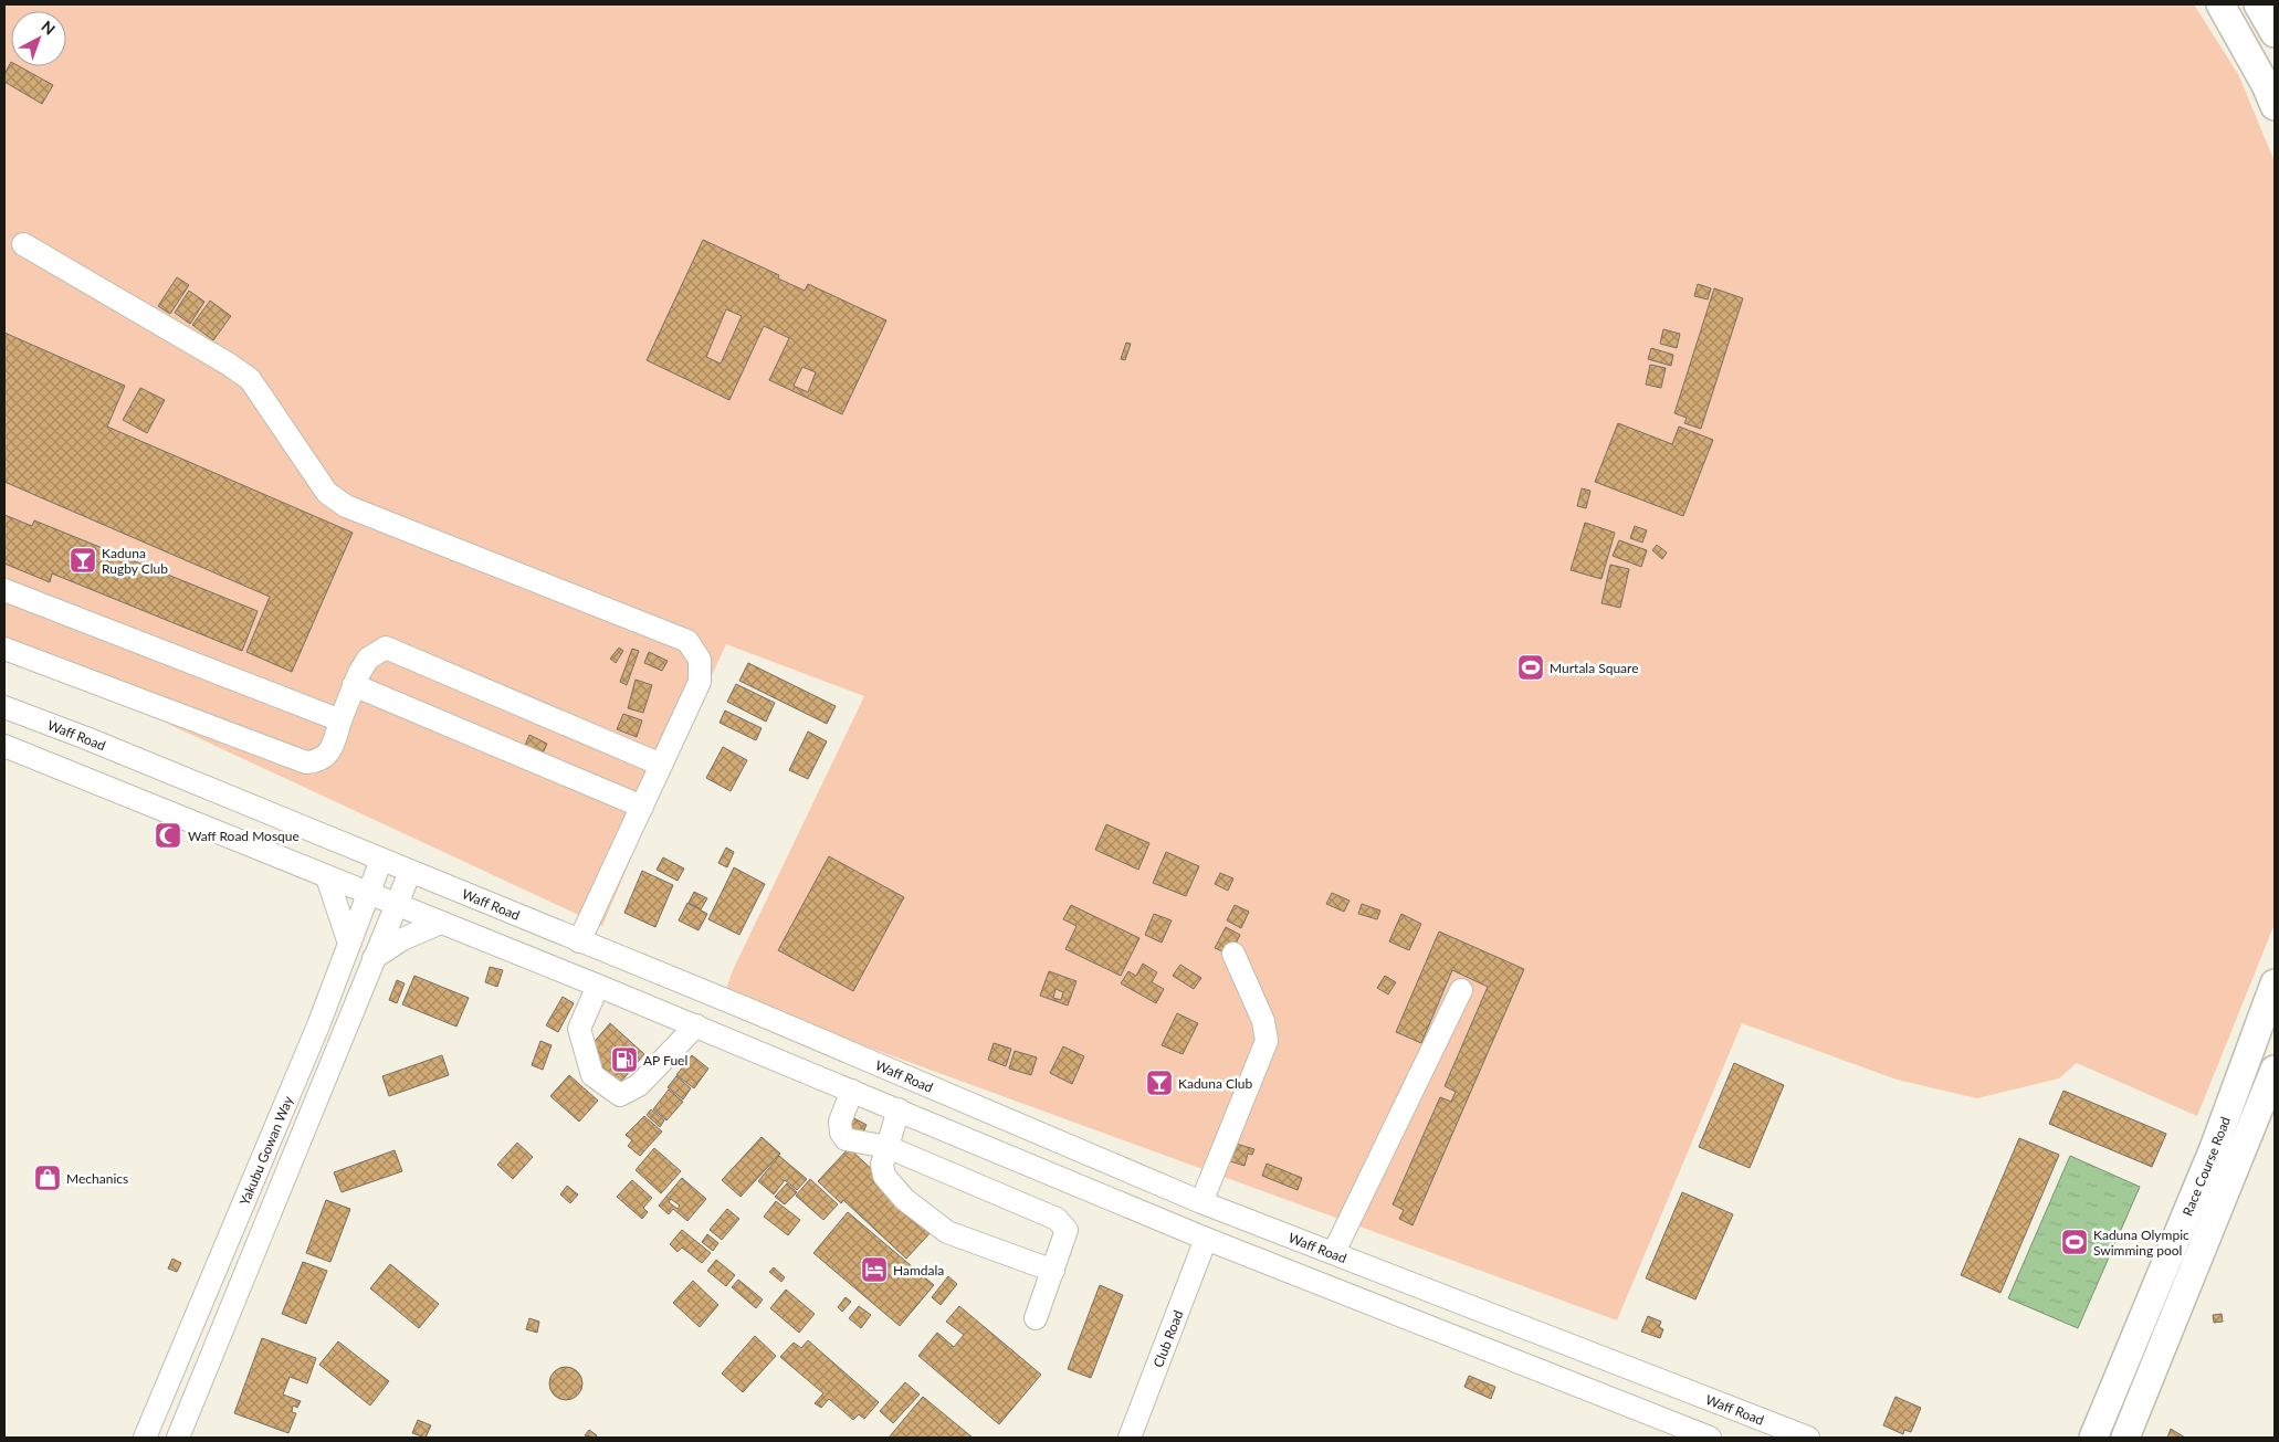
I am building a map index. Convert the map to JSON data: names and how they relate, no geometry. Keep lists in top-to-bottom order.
{
  "streets": {
    "main road": ["Race Course Road"],
    "street": ["Waff Road", "Yakubu Gowan Way", "Club Road"]
  },
  "crossings": [
    ["Waff Road", "Yakubu Gowan Way"]
  ],
  "places": {
    "bar": ["Kaduna Rugby Club", "Kaduna Club"],
    "sports": ["Murtala Square", "Kaduna Olympic Swimming pool"],
    "mosque": ["Waff Road Mosque"],
    "fuel station": ["AP Fuel"],
    "shop": ["Mechanics"],
    "hotel": ["Hamdala"]
  },
  "north": "top right"
}
